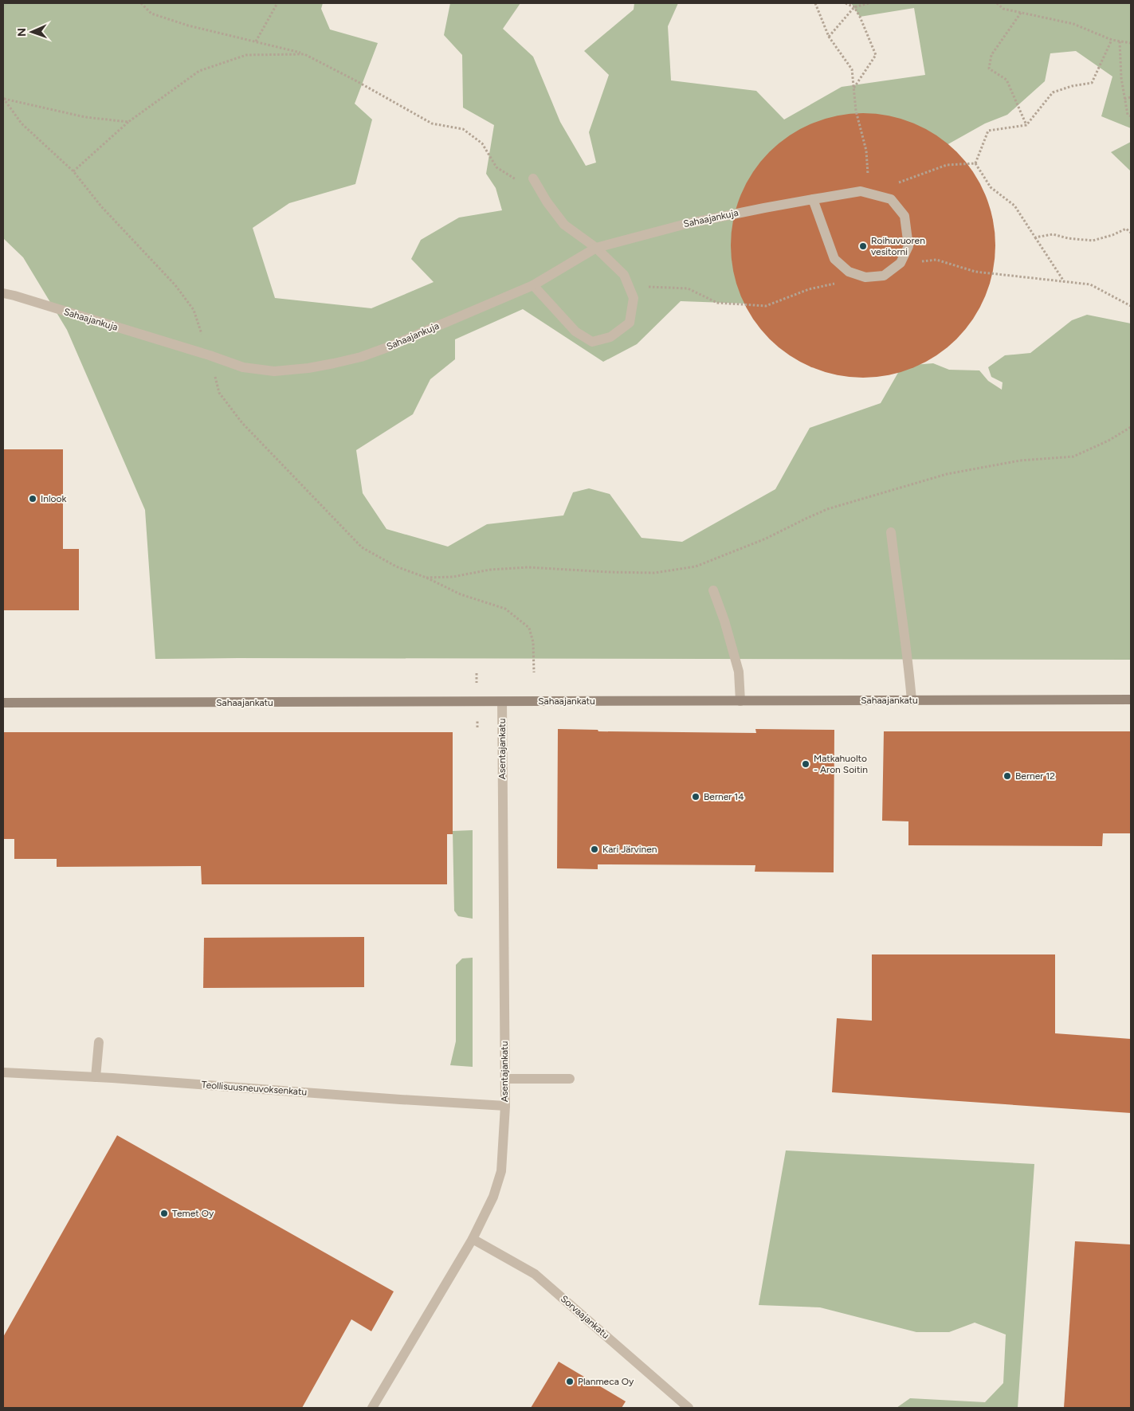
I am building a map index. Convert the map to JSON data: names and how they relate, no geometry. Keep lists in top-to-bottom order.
{
  "streets": {
    "main road": ["Sahaajankatu"],
    "street": [
      "Sahaajankuja",
      "Asentajankatu",
      "Teollisuusneuvoksenkatu",
      "Sorvaajankatu"
    ]
  },
  "crossings": [
    ["Sahaajankatu", "Asentajankatu"],
    ["Asentajankatu", "Teollisuusneuvoksenkatu"],
    ["Asentajankatu", "Sorvaajankatu"]
  ],
  "places": [
    "Roihuvuoren vesitorni",
    "Inlook",
    "Matkahuolto - Aron Soitin",
    "Berner 12",
    "Berner 14",
    "Kari Järvinen",
    "Temet Oy",
    "Planmeca Oy"
  ],
  "north": "left"
}
